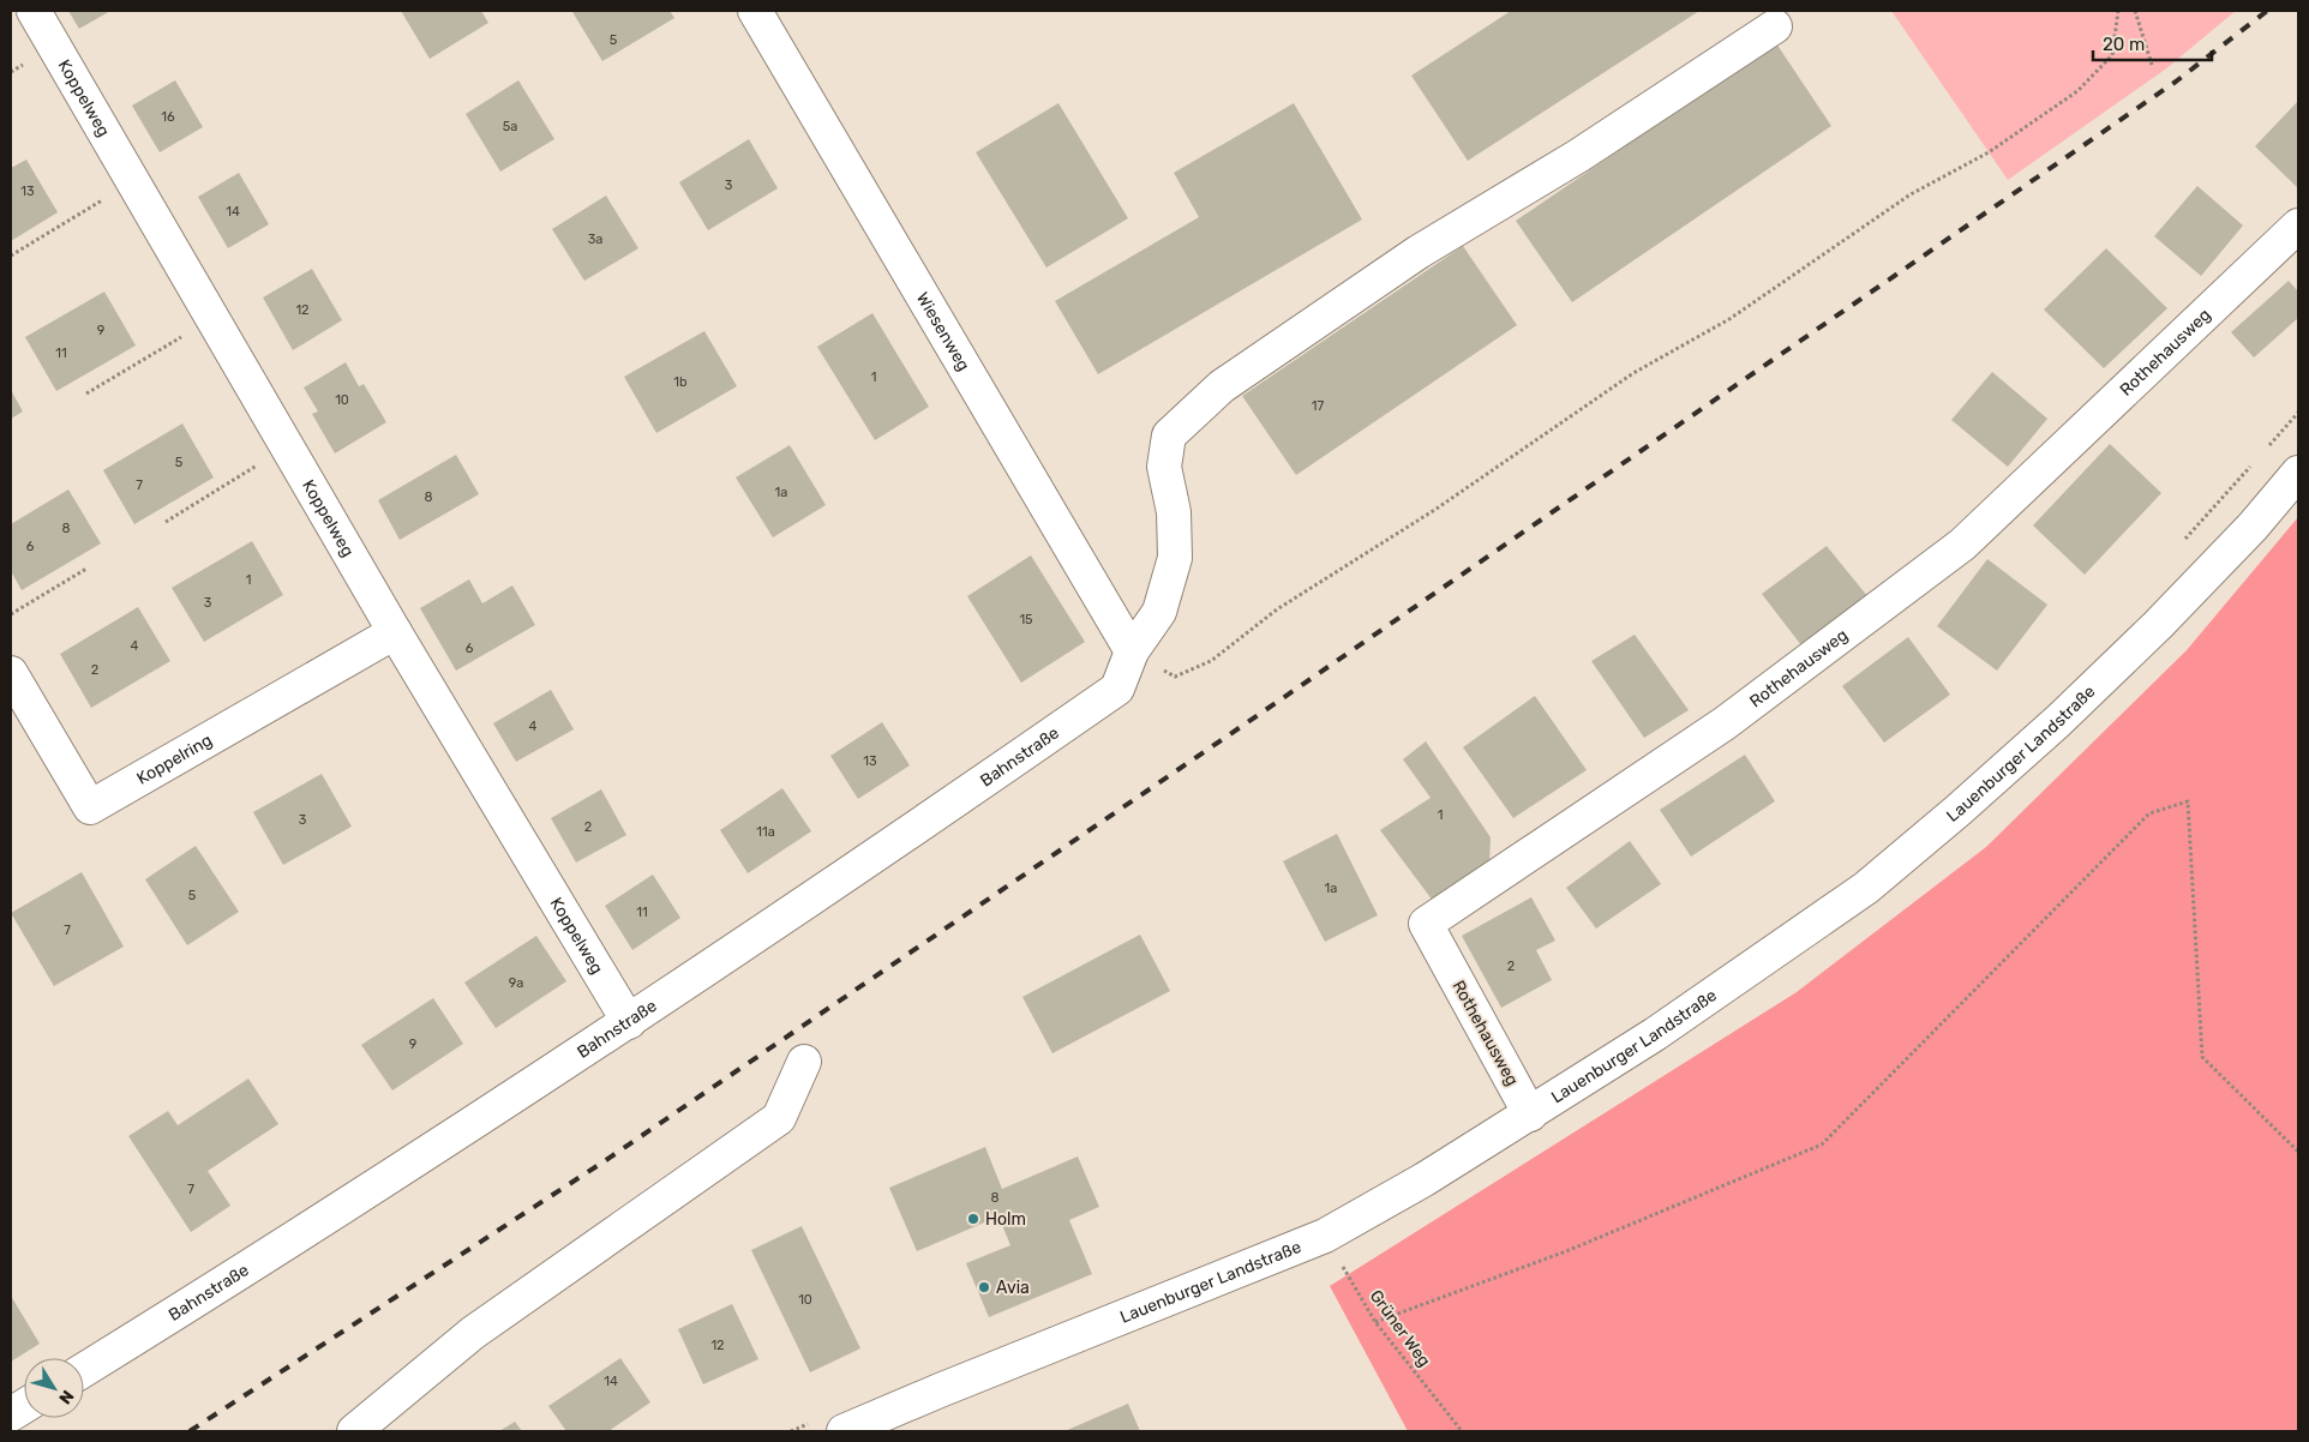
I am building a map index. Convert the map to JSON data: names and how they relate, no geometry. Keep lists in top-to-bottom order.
{
  "streets": {
    "street": [
      "Koppelweg",
      "Wiesenweg",
      "Rothehausweg",
      "Lauenburger Landstraße",
      "Bahnstraße",
      "Koppelring"
    ],
    "path": ["Grüner Weg"]
  },
  "crossings": [
    ["Koppelweg", "Bahnstraße"],
    ["Koppelweg", "Koppelring"],
    ["Wiesenweg", "Bahnstraße"],
    ["Rothehausweg", "Lauenburger Landstraße"],
    ["Lauenburger Landstraße", "Grüner Weg"]
  ],
  "places": ["Holm", "Avia"],
  "house_numbers": [
    "5",
    "16",
    "5a",
    "3",
    "13",
    "14",
    "3a",
    "12",
    "9",
    "11",
    "1",
    "1b",
    "10",
    "17",
    "5",
    "7",
    "1a",
    "8",
    "8",
    "6",
    "1",
    "3",
    "15",
    "4",
    "6",
    "2",
    "4",
    "13",
    "1",
    "3",
    "2",
    "11a",
    "1a",
    "5",
    "11",
    "7",
    "2",
    "9a",
    "9",
    "7",
    "8",
    "10",
    "12",
    "14"
  ],
  "scale_bar": "20 m",
  "north": "bottom right"
}
